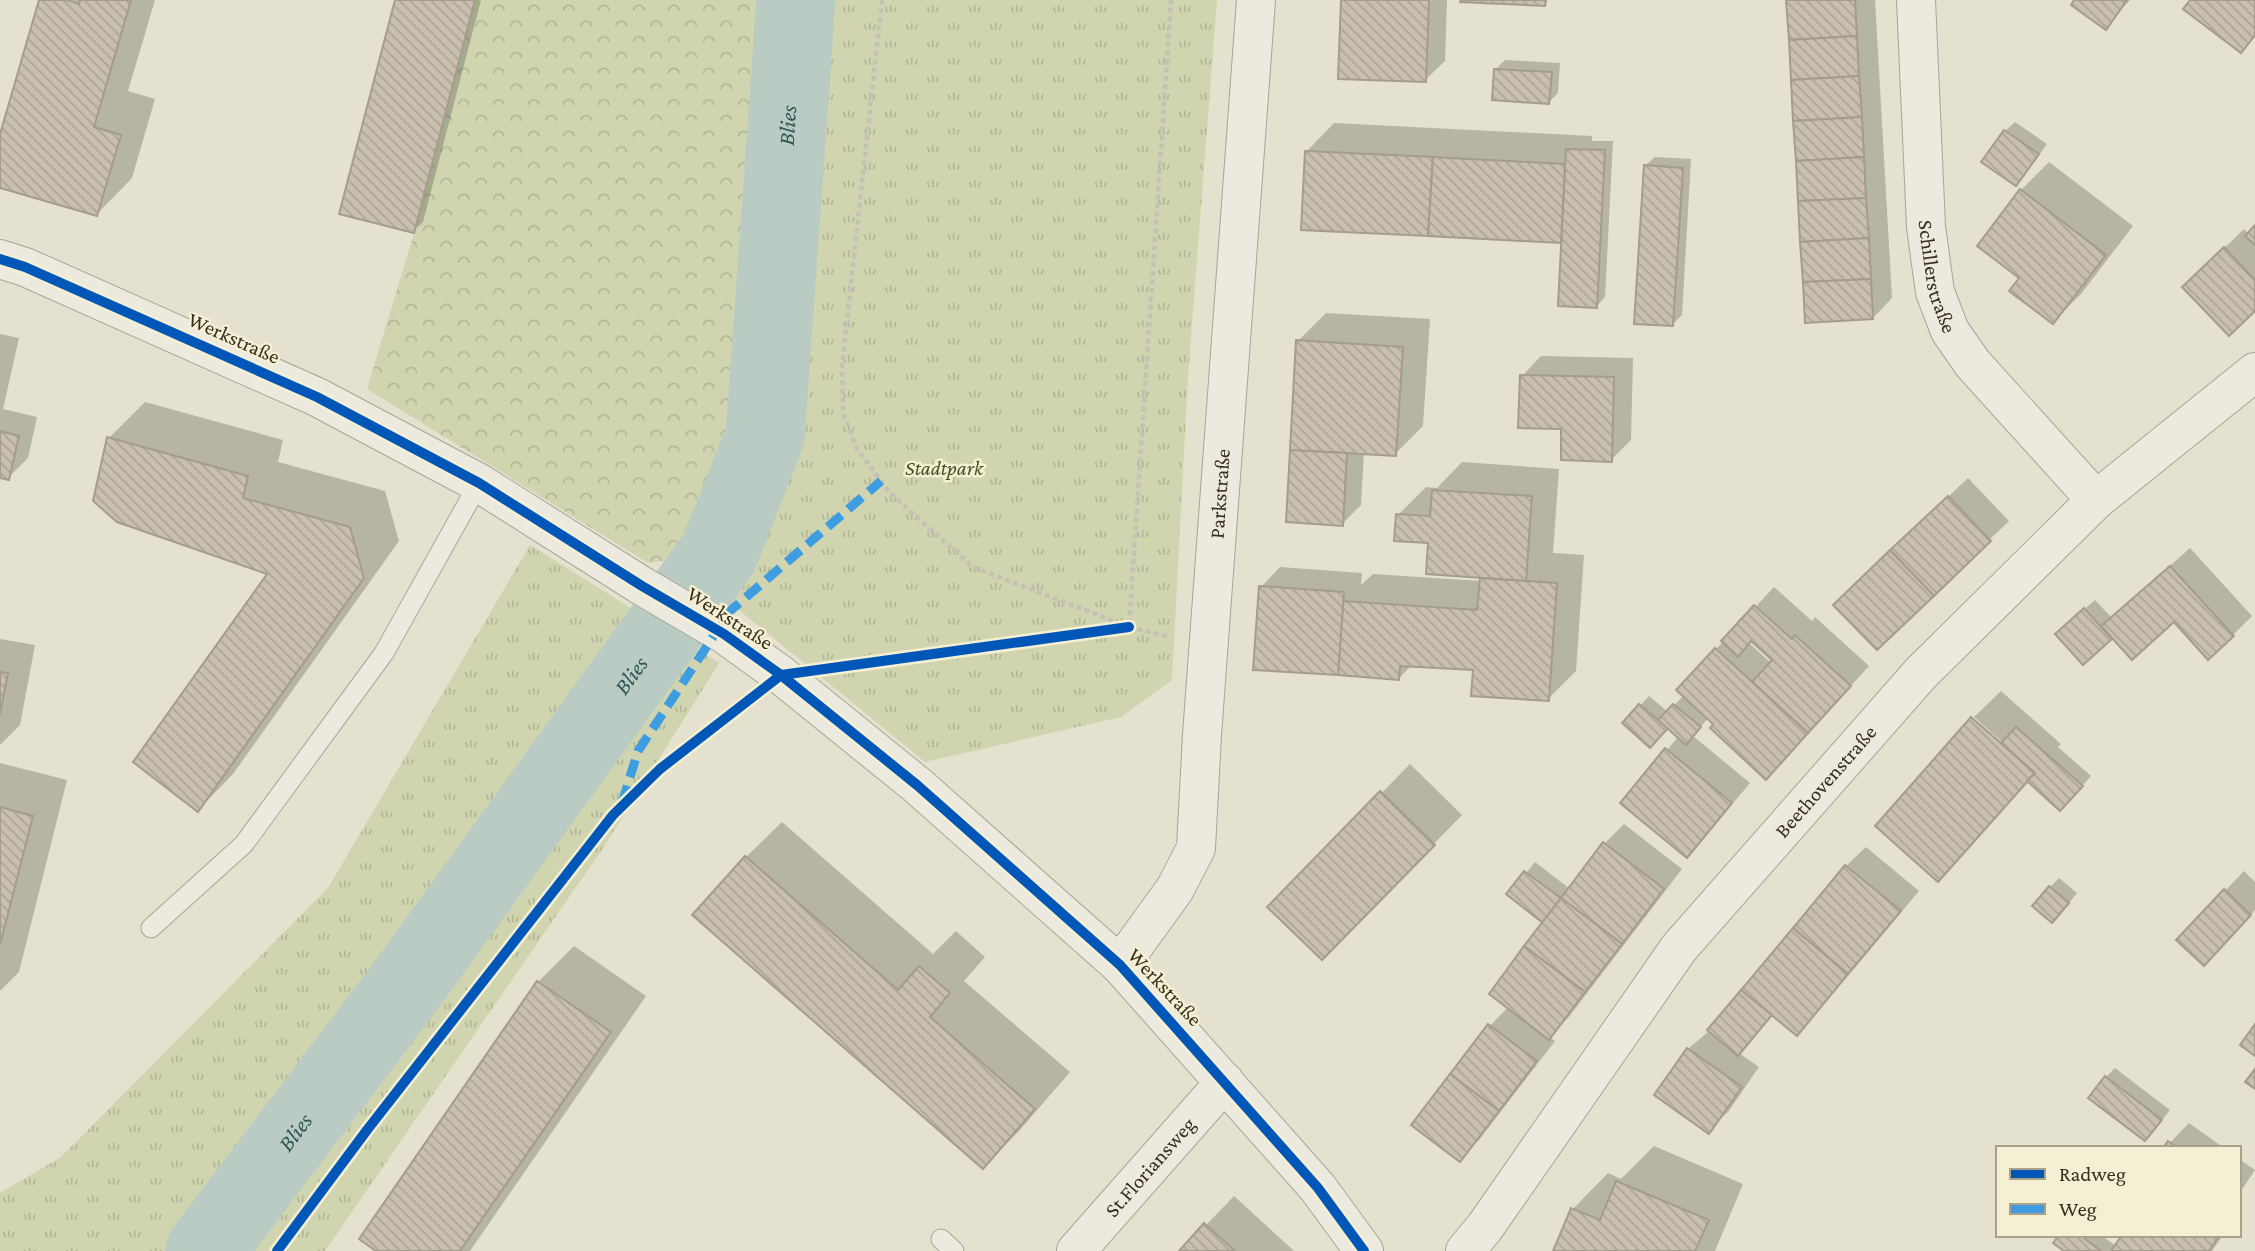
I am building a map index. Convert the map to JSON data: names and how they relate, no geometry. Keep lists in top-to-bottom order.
{
  "streets": {
    "street": [
      "Schillerstraße",
      "Werkstraße",
      "Parkstraße",
      "Beethovenstraße",
      "St.Floriansweg"
    ]
  },
  "crossings": [
    ["Schillerstraße", "Beethovenstraße"],
    ["Werkstraße", "Parkstraße"],
    ["Werkstraße", "St.Floriansweg"]
  ],
  "water": ["Blies"],
  "parks": ["Stadtpark"],
  "legend": ["Radweg", "Weg"]
}
